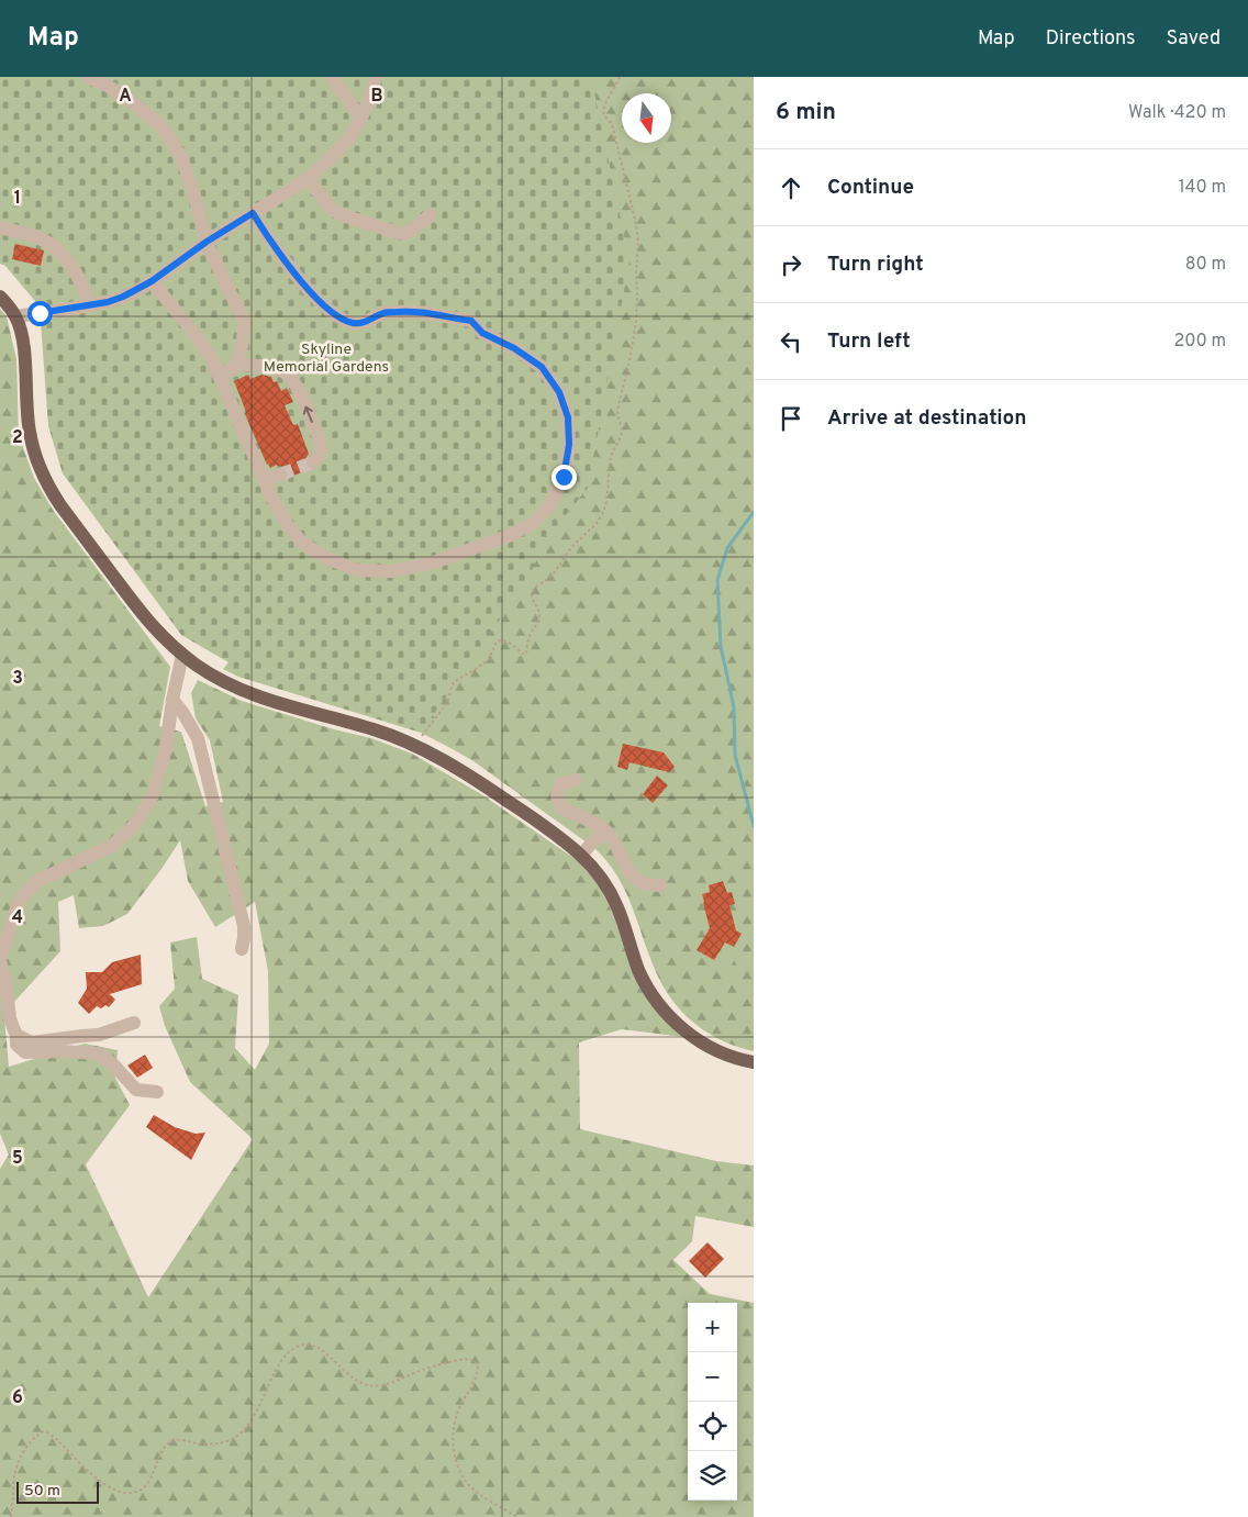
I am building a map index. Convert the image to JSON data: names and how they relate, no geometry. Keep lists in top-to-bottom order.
{
  "parks": ["Skyline Memorial Gardens"],
  "scale_bar": "50 m",
  "north": "bottom",
  "page": {
    "header": "Map",
    "nav": ["Map", "Directions", "Saved"],
    "heading": ["6 min", "Walk · 420 m"],
    "list": [
      ["Continue", "140 m"],
      ["Turn right", "80 m"],
      ["Turn left", "200 m"],
      "Arrive at destination"
    ],
    "map_buttons": ["+", "−"],
    "scale": "50 m"
  },
  "grid": {
    "columns": ["A", "B"],
    "rows": [
      "1",
      "2",
      "3",
      "4",
      "5",
      "6"
    ]
  }
}
